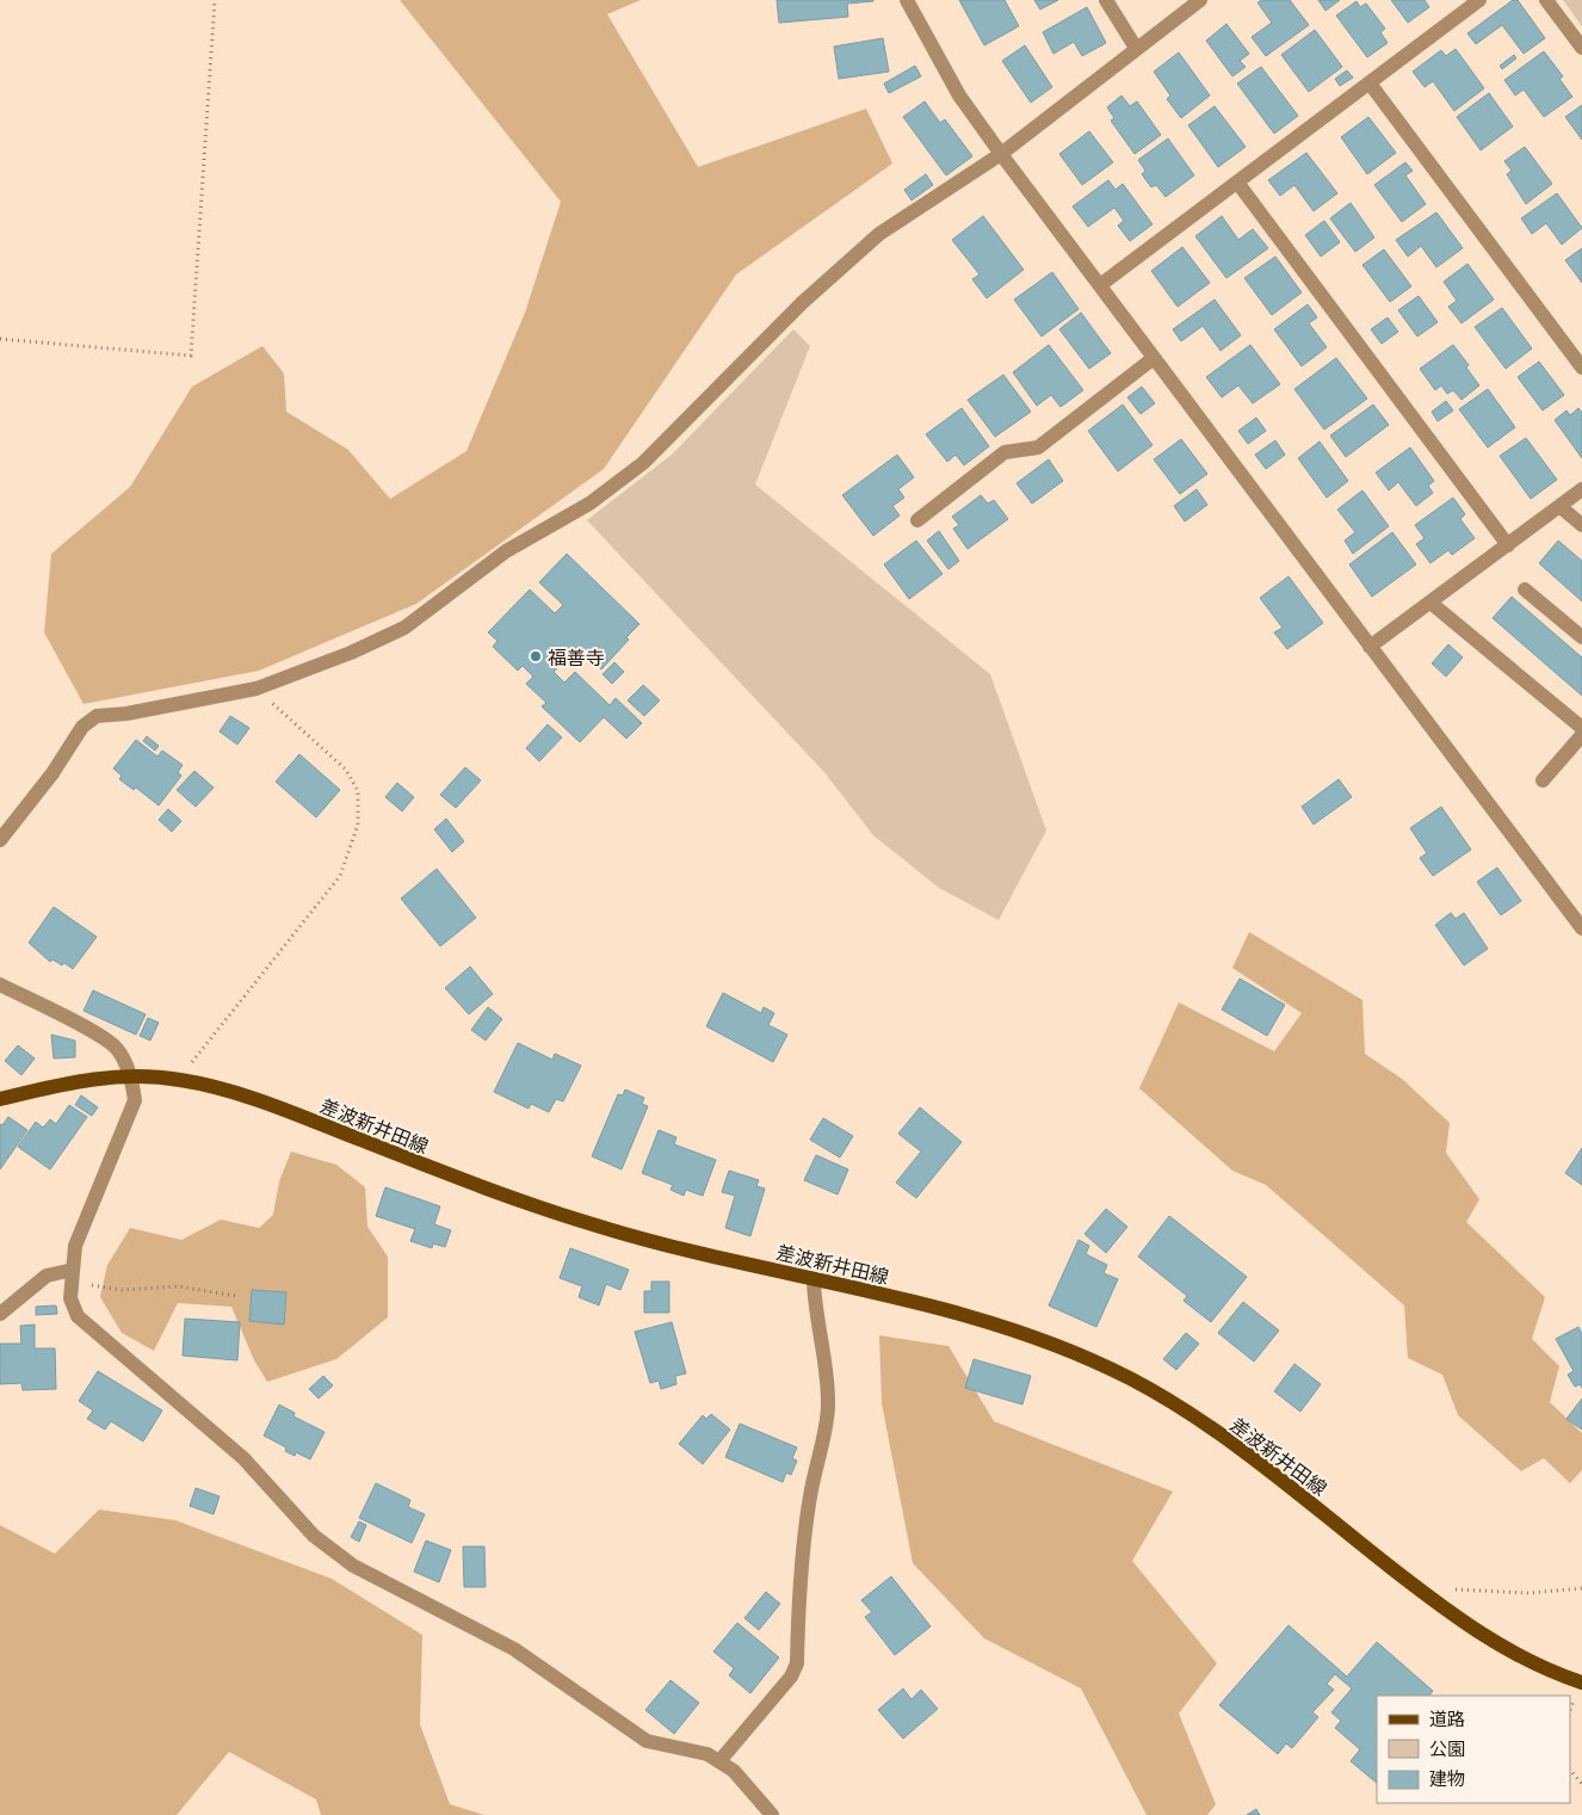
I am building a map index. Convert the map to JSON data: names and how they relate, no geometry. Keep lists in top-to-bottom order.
{
  "streets": {
    "main road": ["差波新井田線"]
  },
  "places": ["福善寺"],
  "legend": ["道路", "公園", "建物"]
}
